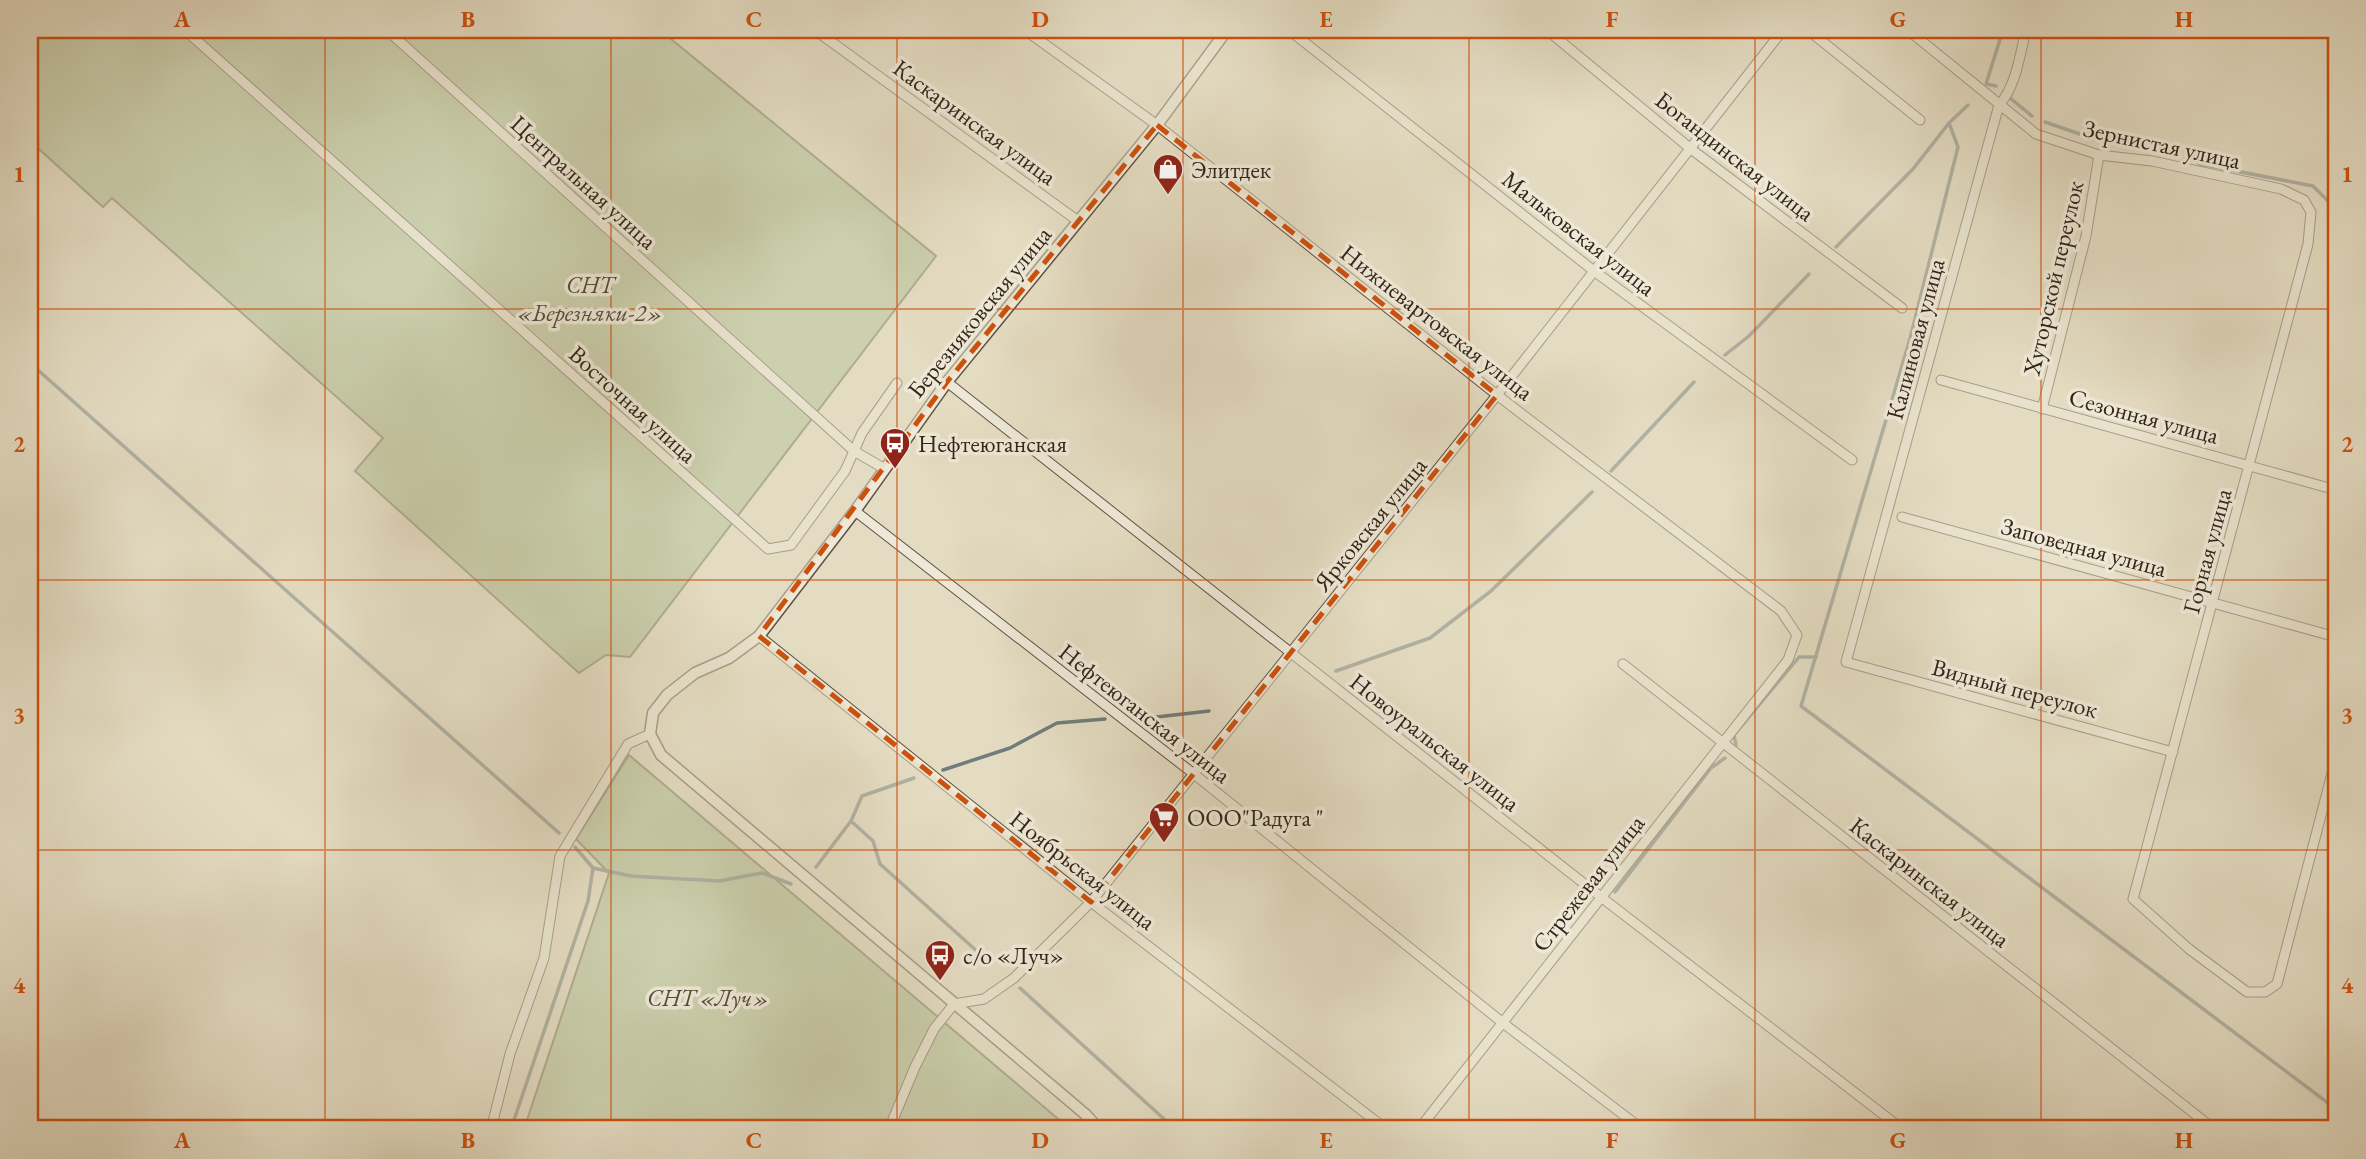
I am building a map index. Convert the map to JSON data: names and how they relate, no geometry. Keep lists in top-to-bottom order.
{
  "streets": {
    "street": [
      "Каскаринская улица",
      "Зернистая улица",
      "Богандинская улица",
      "Центральная улица",
      "Мальковская улица",
      "Хуторской переулок",
      "Березняковская улица",
      "Нижневартовская улица",
      "Калиновая улица",
      "Восточная улица",
      "Сезонная улица",
      "Ярковская улица",
      "Заповедная улица",
      "Горная улица",
      "Видный переулок",
      "Нефтеюганская улица",
      "Новоуральская улица",
      "Ноябрьская улица",
      "Стрежевая улица"
    ]
  },
  "crossings": [
    ["Каскаринская улица", "Березняковская улица"],
    ["Каскаринская улица", "Стрежевая улица"],
    ["Зернистая улица", "Хуторской переулок"],
    ["Зернистая улица", "Калиновая улица"],
    ["Зернистая улица", "Горная улица"],
    ["Богандинская улица", "Ярковская улица"],
    ["Центральная улица", "Березняковская улица"],
    ["Центральная улица", "Восточная улица"],
    ["Мальковская улица", "Ярковская улица"],
    ["Хуторской переулок", "Сезонная улица"],
    ["Березняковская улица", "Нижневартовская улица"],
    ["Березняковская улица", "Нефтеюганская улица"],
    ["Березняковская улица", "Новоуральская улица"],
    ["Березняковская улица", "Ноябрьская улица"],
    ["Нижневартовская улица", "Ярковская улица"],
    ["Нижневартовская улица", "Стрежевая улица"],
    ["Калиновая улица", "Видный переулок"],
    ["Сезонная улица", "Горная улица"],
    ["Ярковская улица", "Нефтеюганская улица"],
    ["Ярковская улица", "Новоуральская улица"],
    ["Ярковская улица", "Ноябрьская улица"],
    ["Заповедная улица", "Горная улица"],
    ["Горная улица", "Видный переулок"],
    ["Нефтеюганская улица", "Стрежевая улица"],
    ["Новоуральская улица", "Стрежевая улица"]
  ],
  "parks": ["СНТ «Березняки-2»", "СНТ «Луч»"],
  "places": {
    "shop": ["Элитдек"],
    "bus stop": ["Нефтеюганская", "с/о «Луч»"],
    "supermarket": ["ООО\"Радуга \""]
  },
  "grid": {
    "columns": [
      "A",
      "B",
      "C",
      "D",
      "E",
      "F",
      "G",
      "H"
    ],
    "rows": [
      "1",
      "2",
      "3",
      "4"
    ]
  }
}
